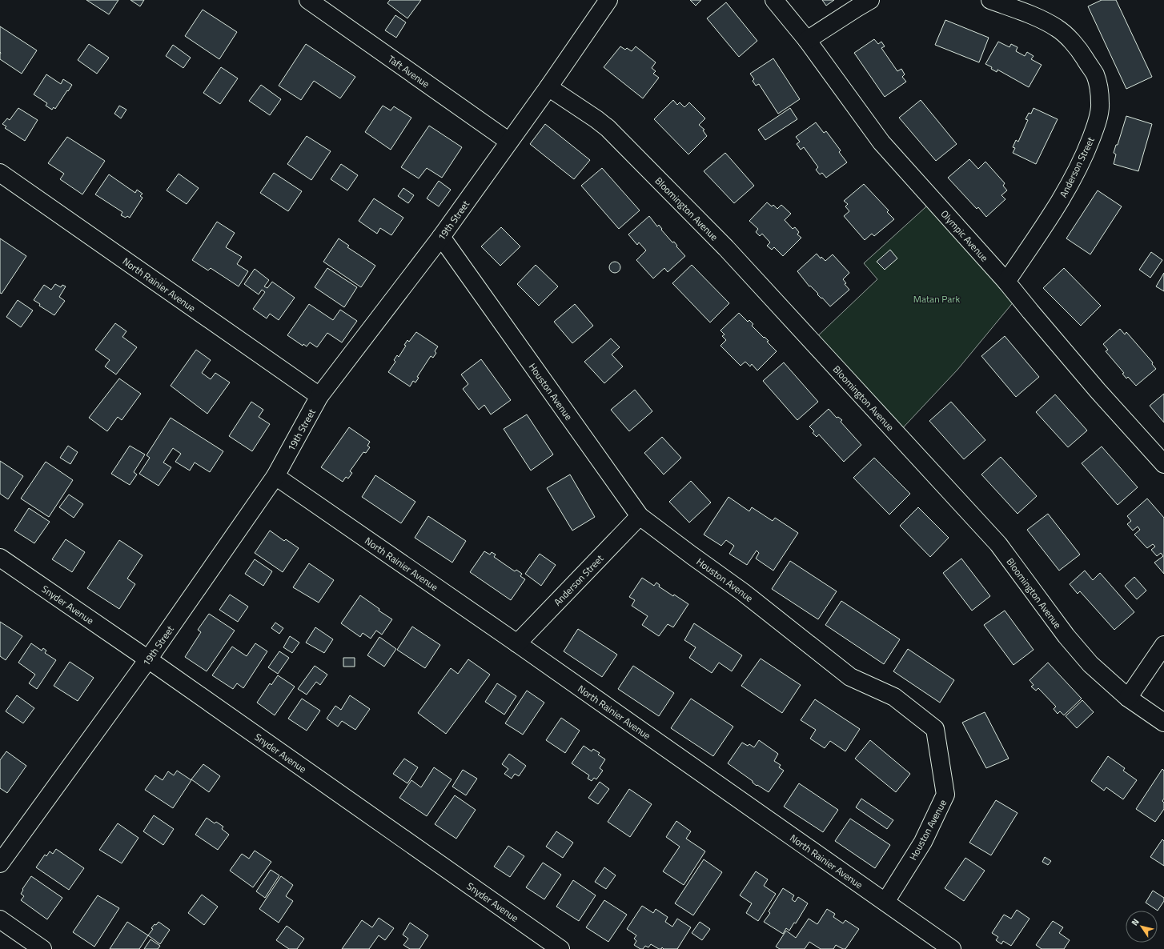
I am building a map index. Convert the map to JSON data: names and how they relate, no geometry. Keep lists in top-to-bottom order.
{
  "streets": {
    "street": [
      "Taft Avenue",
      "Anderson Street",
      "Bloomington Avenue",
      "19th Street",
      "Olympic Avenue",
      "North Rainier Avenue",
      "Houston Avenue",
      "Snyder Avenue"
    ]
  },
  "crossings": [
    ["Taft Avenue", "19th Street"],
    ["Anderson Street", "Olympic Avenue"],
    ["Anderson Street", "North Rainier Avenue"],
    ["Anderson Street", "Houston Avenue"],
    ["Bloomington Avenue", "19th Street"],
    ["19th Street", "North Rainier Avenue"],
    ["19th Street", "Houston Avenue"],
    ["19th Street", "Snyder Avenue"],
    ["North Rainier Avenue", "Houston Avenue"]
  ],
  "parks": ["Matan Park"],
  "north": "top left"
}
